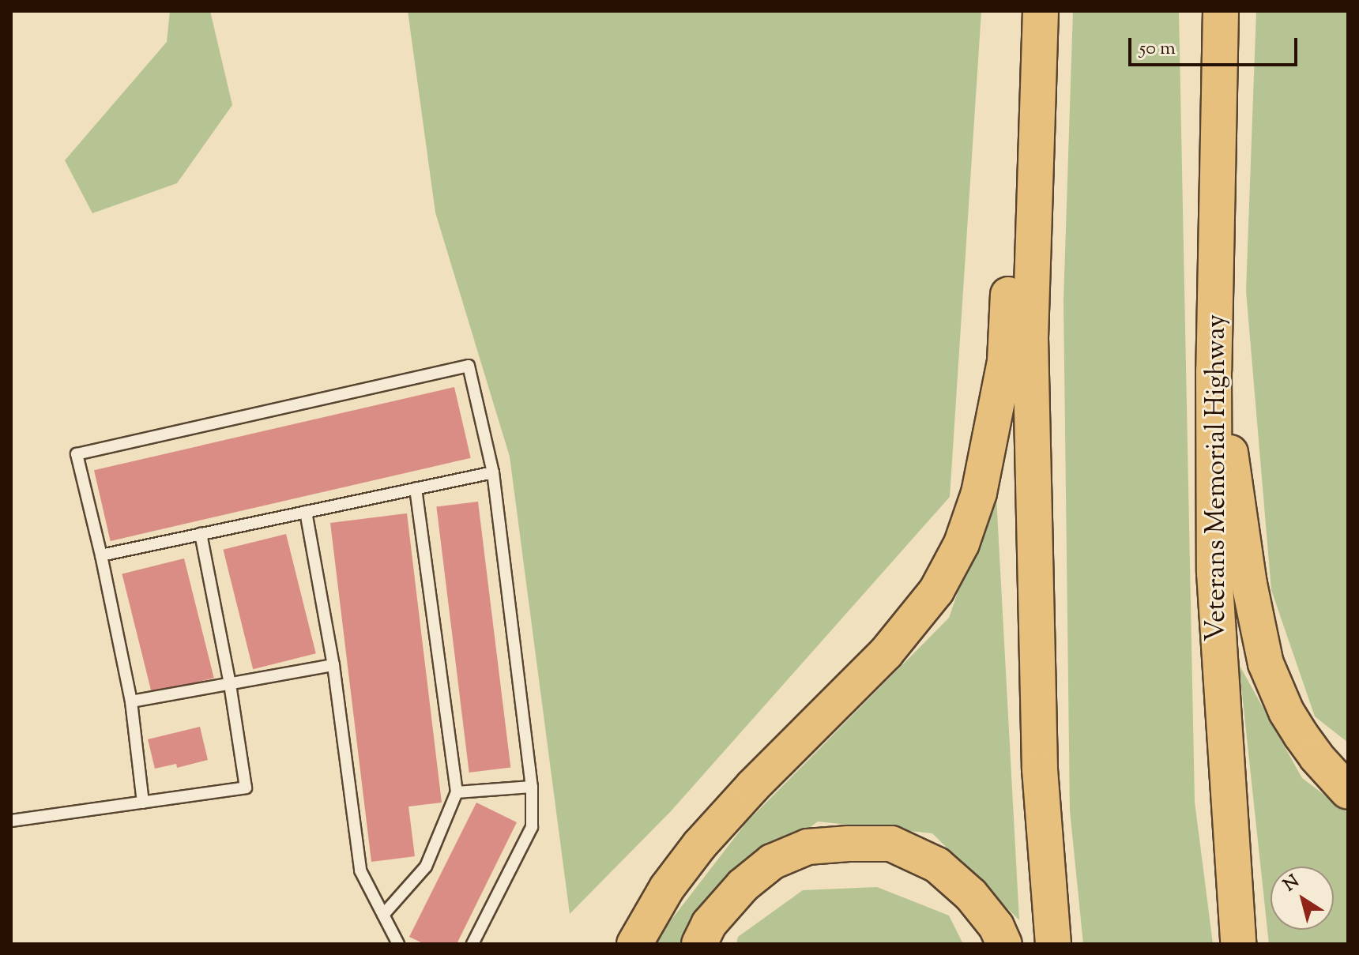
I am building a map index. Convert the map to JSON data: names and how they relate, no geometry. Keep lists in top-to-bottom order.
{
  "streets": {
    "highway": ["Veterans Memorial Highway"]
  },
  "scale_bar": "50 m",
  "north": "top left"
}
